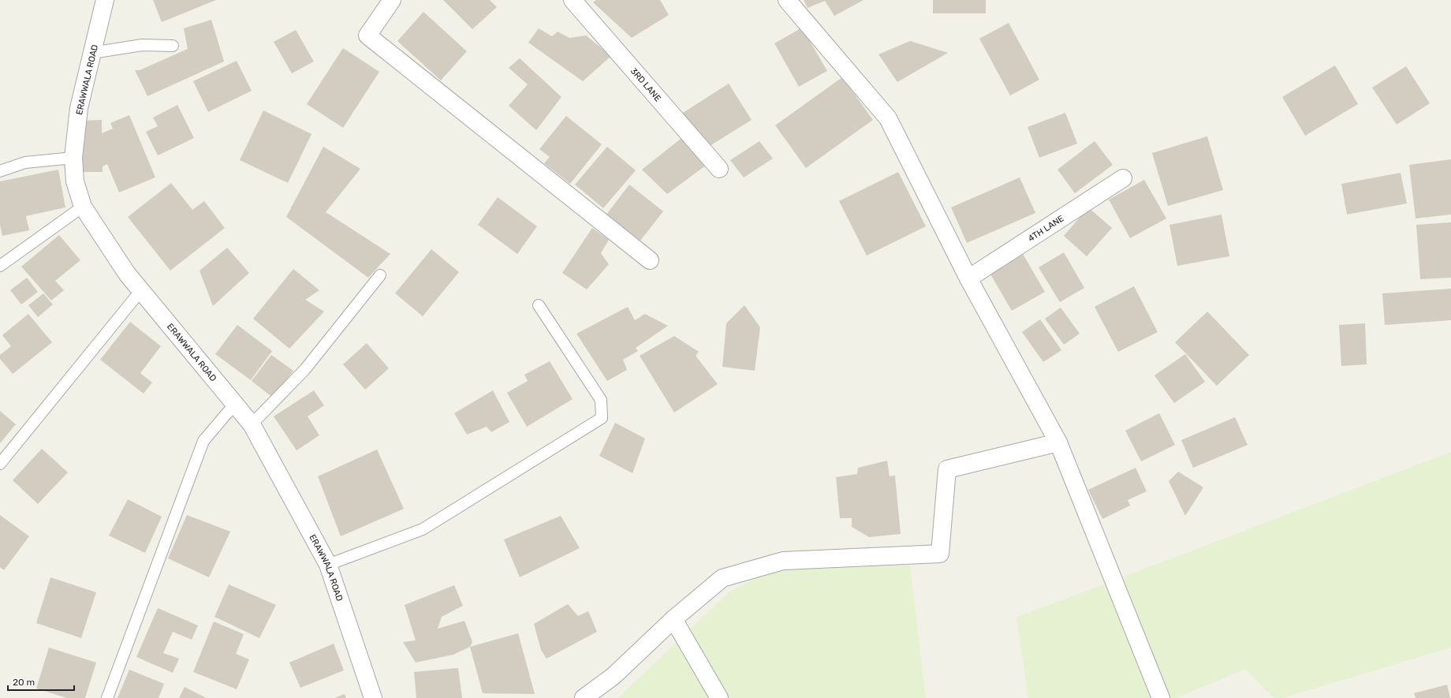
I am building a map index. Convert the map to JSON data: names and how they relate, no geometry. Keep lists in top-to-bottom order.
{
  "streets": {
    "street": ["ERAWWALA ROAD", "3RD LANE", "4TH LANE"]
  },
  "scale_bar": "20 m"
}
